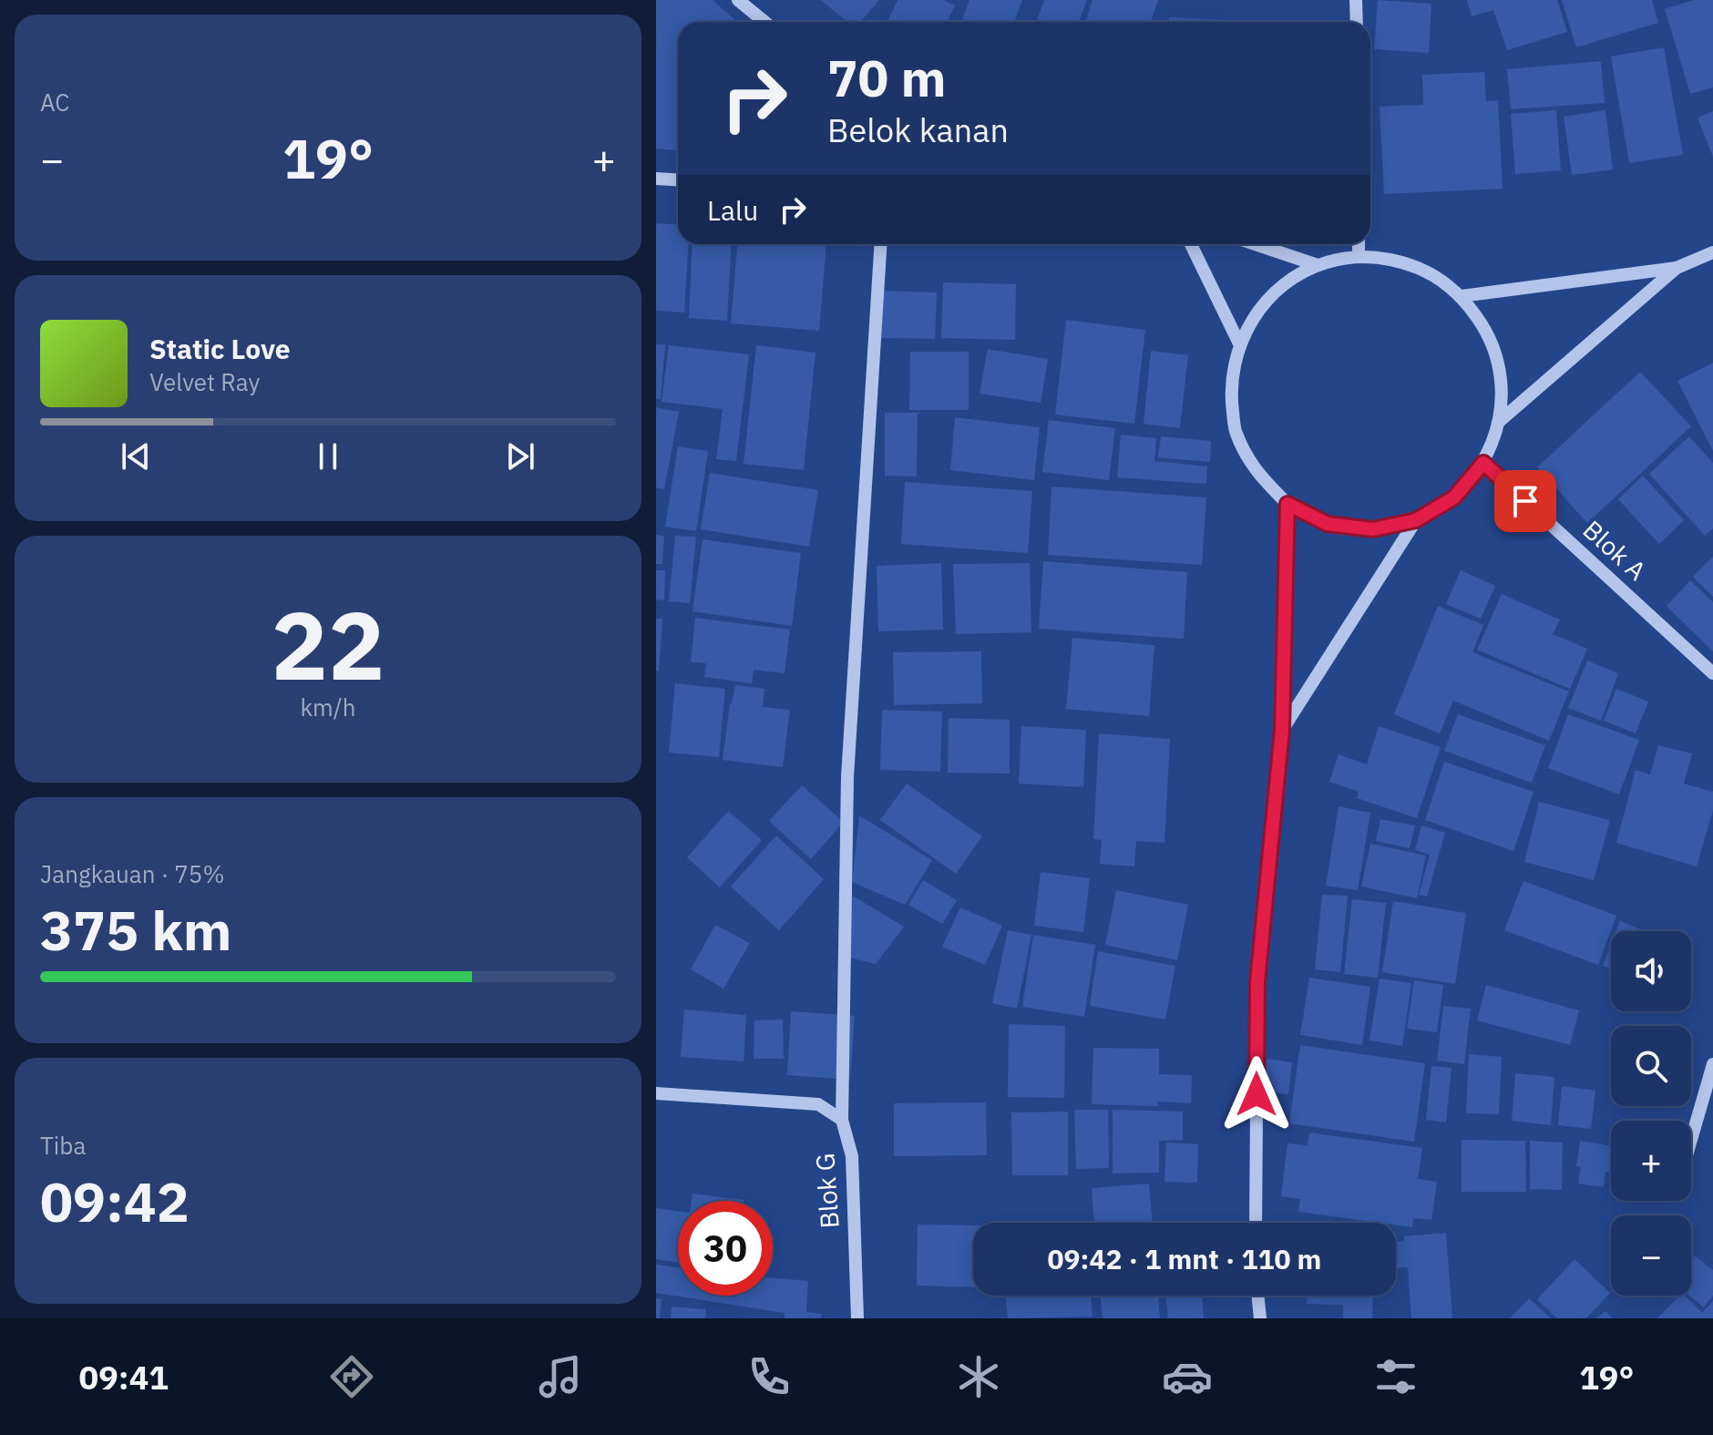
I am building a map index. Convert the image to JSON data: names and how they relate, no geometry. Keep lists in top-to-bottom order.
{
  "streets": {
    "street": ["Blok A", "Blok G"]
  },
  "page": {
    "tile": [
      "AC",
      ["22", "km/h"],
      ["Jangkauan · 75%", "375 km"],
      ["Tiba", "09:42"]
    ],
    "turn": ["70 m", "Belok kanan"],
    "heat": ["−", "19°", "+"],
    "then": "Lalu",
    "song": ["Static Love", "Velvet Ray"],
    "map_buttons": ["+", "−"],
    "limit": "30",
    "trip": "09:42 · 1 mnt · 110 m",
    "tabs": ["09:41", "19°"]
  }
}
